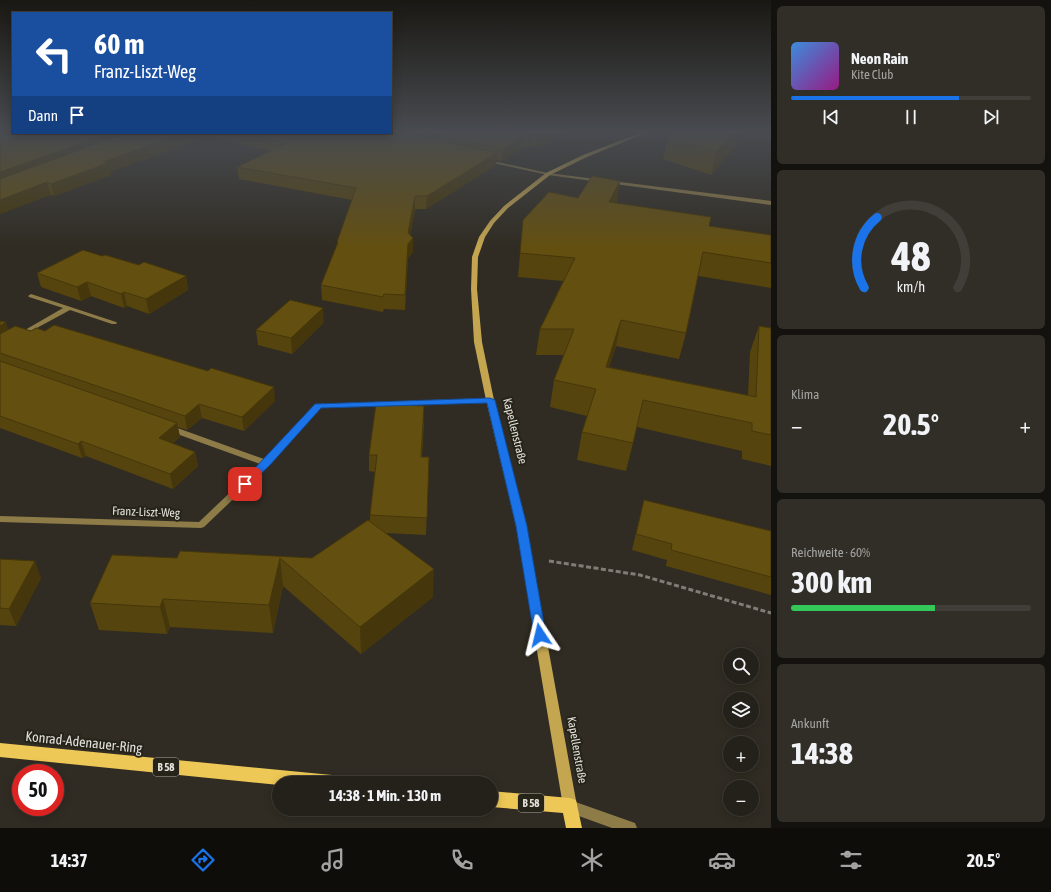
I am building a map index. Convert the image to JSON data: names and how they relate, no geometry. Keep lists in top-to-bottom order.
{
  "streets": {
    "main road": ["Kapellenstraße", "Konrad-Adenauer-Ring", "B 58"],
    "street": ["Franz-Liszt-Weg"]
  },
  "crossings": [
    ["Kapellenstraße", "Franz-Liszt-Weg"],
    ["Kapellenstraße", "B 58"]
  ],
  "page": {
    "turn": ["60 m", "Franz-Liszt-Weg"],
    "song": ["Neon Rain", "Kite Club"],
    "then": "Dann",
    "tile": [
      "Klima",
      ["Reichweite · 60%", "300 km"],
      ["Ankunft", "14:38"]
    ],
    "heat": ["−", "20.5°", "+"],
    "map_buttons": ["+", "−"],
    "limit": "50",
    "trip": "14:38 · 1 Min. · 130 m",
    "tabs": ["14:37", "20.5°"],
    "gauge": ["48", "km/h"]
  }
}
